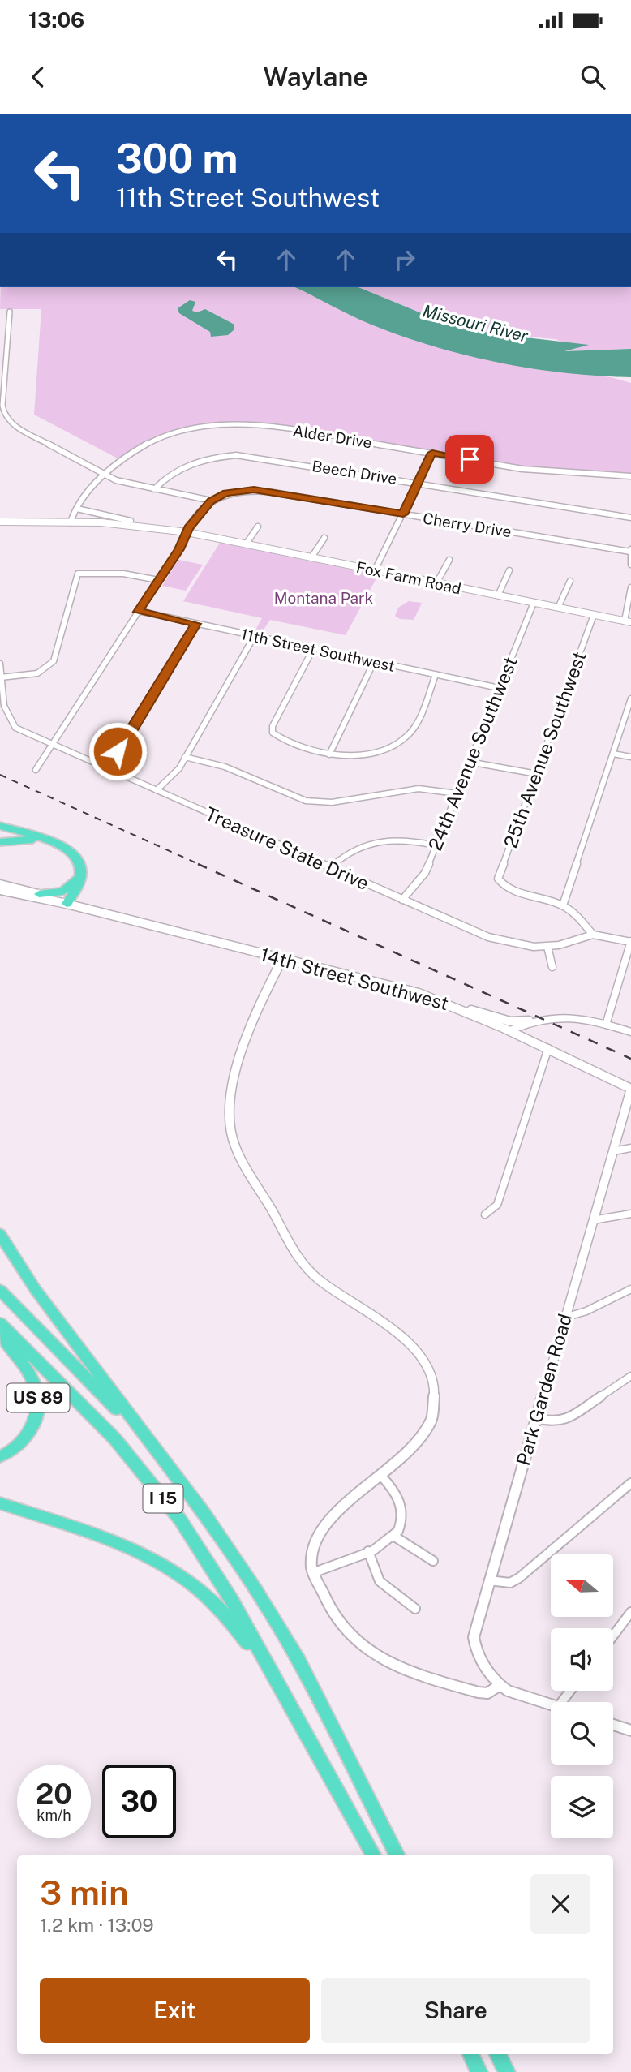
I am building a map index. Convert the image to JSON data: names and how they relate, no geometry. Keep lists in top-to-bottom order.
{
  "streets": {
    "highway": ["US 89", "I 15"],
    "street": [
      "Alder Drive",
      "Beech Drive",
      "Cherry Drive",
      "Fox Farm Road",
      "11th Street Southwest",
      "25th Avenue Southwest",
      "24th Avenue Southwest",
      "Treasure State Drive",
      "14th Street Southwest",
      "Park Garden Road"
    ]
  },
  "crossings": [
    ["Alder Drive", "Fox Farm Road"],
    ["Fox Farm Road", "25th Avenue Southwest"],
    ["Fox Farm Road", "24th Avenue Southwest"],
    ["11th Street Southwest", "24th Avenue Southwest"],
    ["24th Avenue Southwest", "Treasure State Drive"],
    ["14th Street Southwest", "Park Garden Road"]
  ],
  "water": ["Missouri River"],
  "parks": ["Montana Park"],
  "north": "left",
  "page": {
    "status": "13:06",
    "header": "Waylane",
    "turn": ["300 m", "11th Street Southwest"],
    "speed": "20 km/h",
    "limit": "30",
    "heading": ["3 min", "1.2 km · 13:09"],
    "buttons": ["Exit", "Share"]
  }
}
